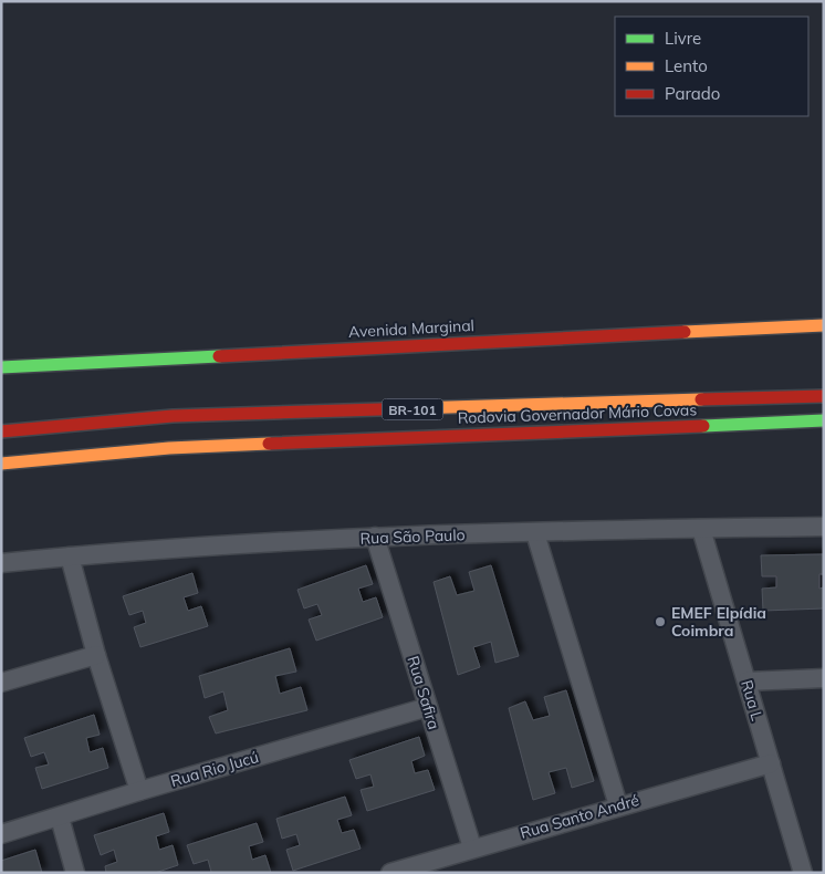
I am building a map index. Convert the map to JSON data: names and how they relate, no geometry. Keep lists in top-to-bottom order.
{
  "streets": {
    "main road": ["Avenida Marginal", "BR-101", "Rodovia Governador Mário Covas"],
    "street": [
      "Rua São Paulo",
      "Rua Safira",
      "Rua L",
      "Rua Rio Jucú",
      "Rua Santo André"
    ]
  },
  "crossings": [
    ["Rua São Paulo", "Rua Safira"],
    ["Rua São Paulo", "Rua L"],
    ["Rua Safira", "Rua Rio Jucú"],
    ["Rua Safira", "Rua Santo André"],
    ["Rua L", "Rua Santo André"]
  ],
  "places": ["EMEF Elpídia Coimbra"],
  "legend": ["Livre", "Lento", "Parado"]
}
